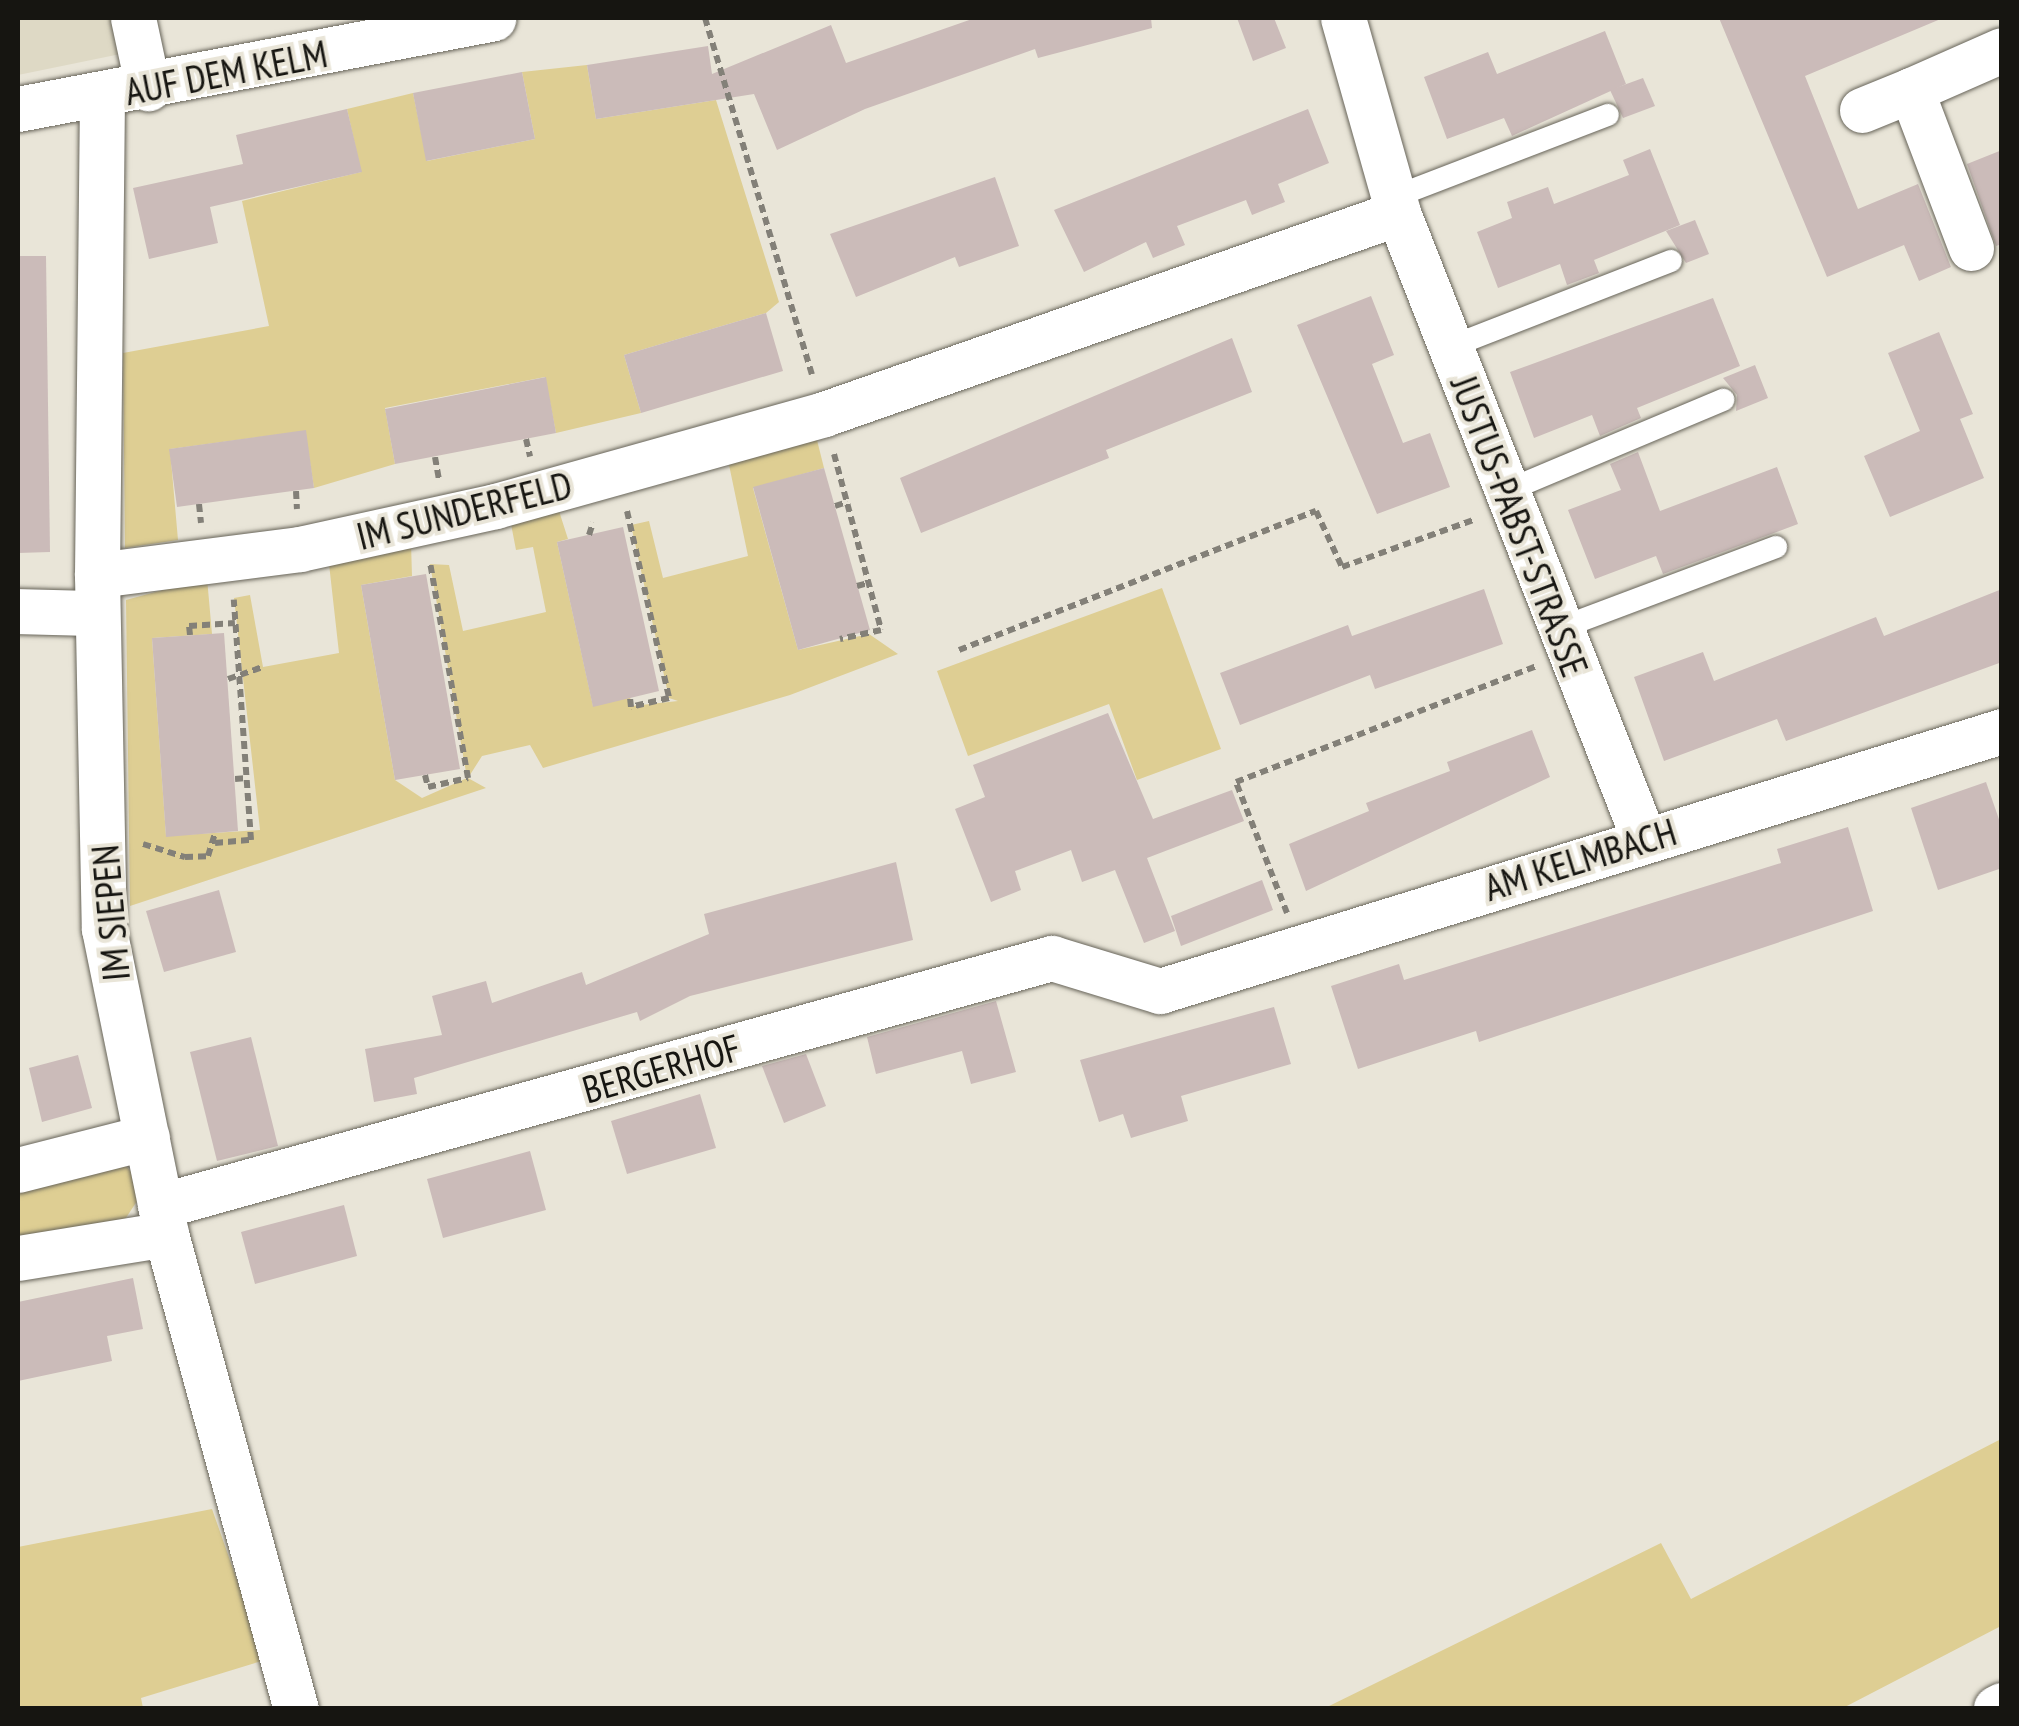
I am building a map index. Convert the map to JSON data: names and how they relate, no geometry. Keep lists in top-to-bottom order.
{
  "streets": {
    "street": [
      "AUF DEM KELM",
      "IM SUNDERFELD",
      "JUSTUS-PABST-STRASSE",
      "AM KELMBACH",
      "IM SIEPEN",
      "BERGERHOF"
    ]
  },
  "crossings": [
    ["AUF DEM KELM", "IM SIEPEN"],
    ["IM SUNDERFELD", "IM SIEPEN"],
    ["JUSTUS-PABST-STRASSE", "AM KELMBACH"],
    ["AM KELMBACH", "BERGERHOF"],
    ["IM SIEPEN", "BERGERHOF"]
  ]
}
